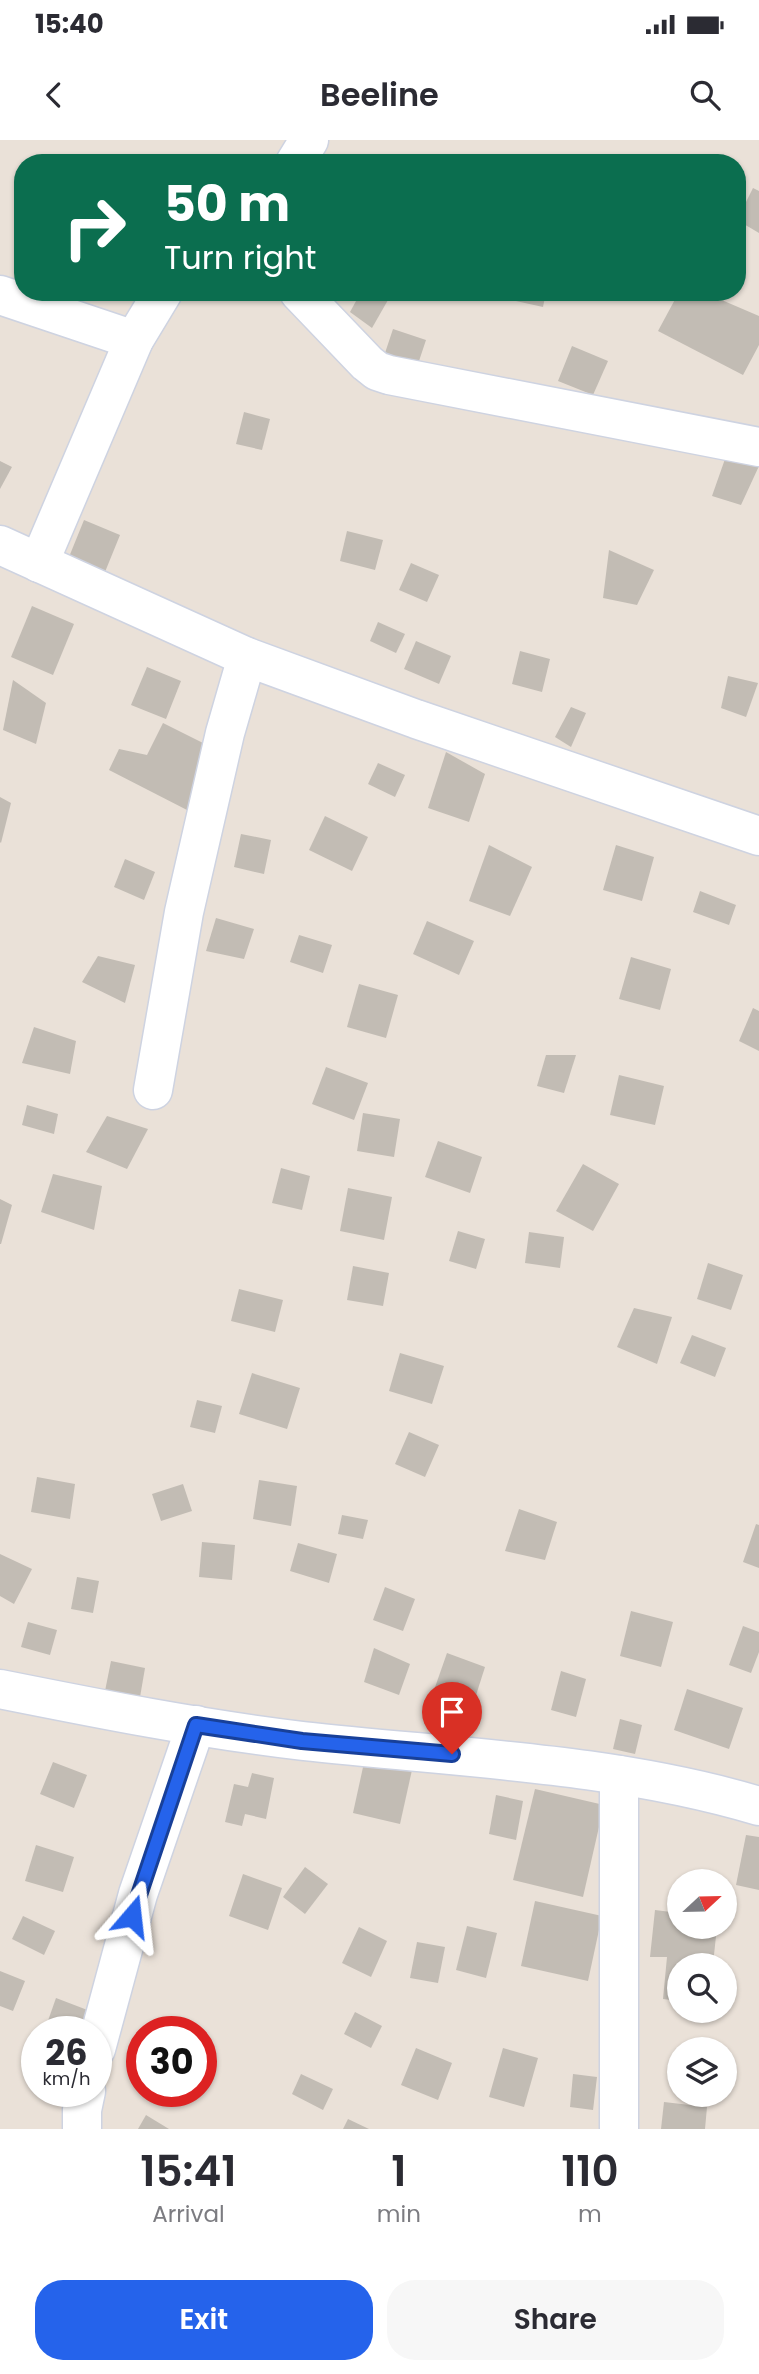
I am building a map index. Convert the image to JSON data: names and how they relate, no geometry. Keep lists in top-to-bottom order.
{
  "north": "right",
  "page": {
    "status": "15:40",
    "header": "Beeline",
    "turn": ["50 m", "Turn right"],
    "speed": "26 km/h",
    "limit": "30",
    "eta": [
      "15:41",
      "Arrival",
      "1",
      "min",
      "110",
      "m"
    ],
    "buttons": ["Exit", "Share"]
  }
}
